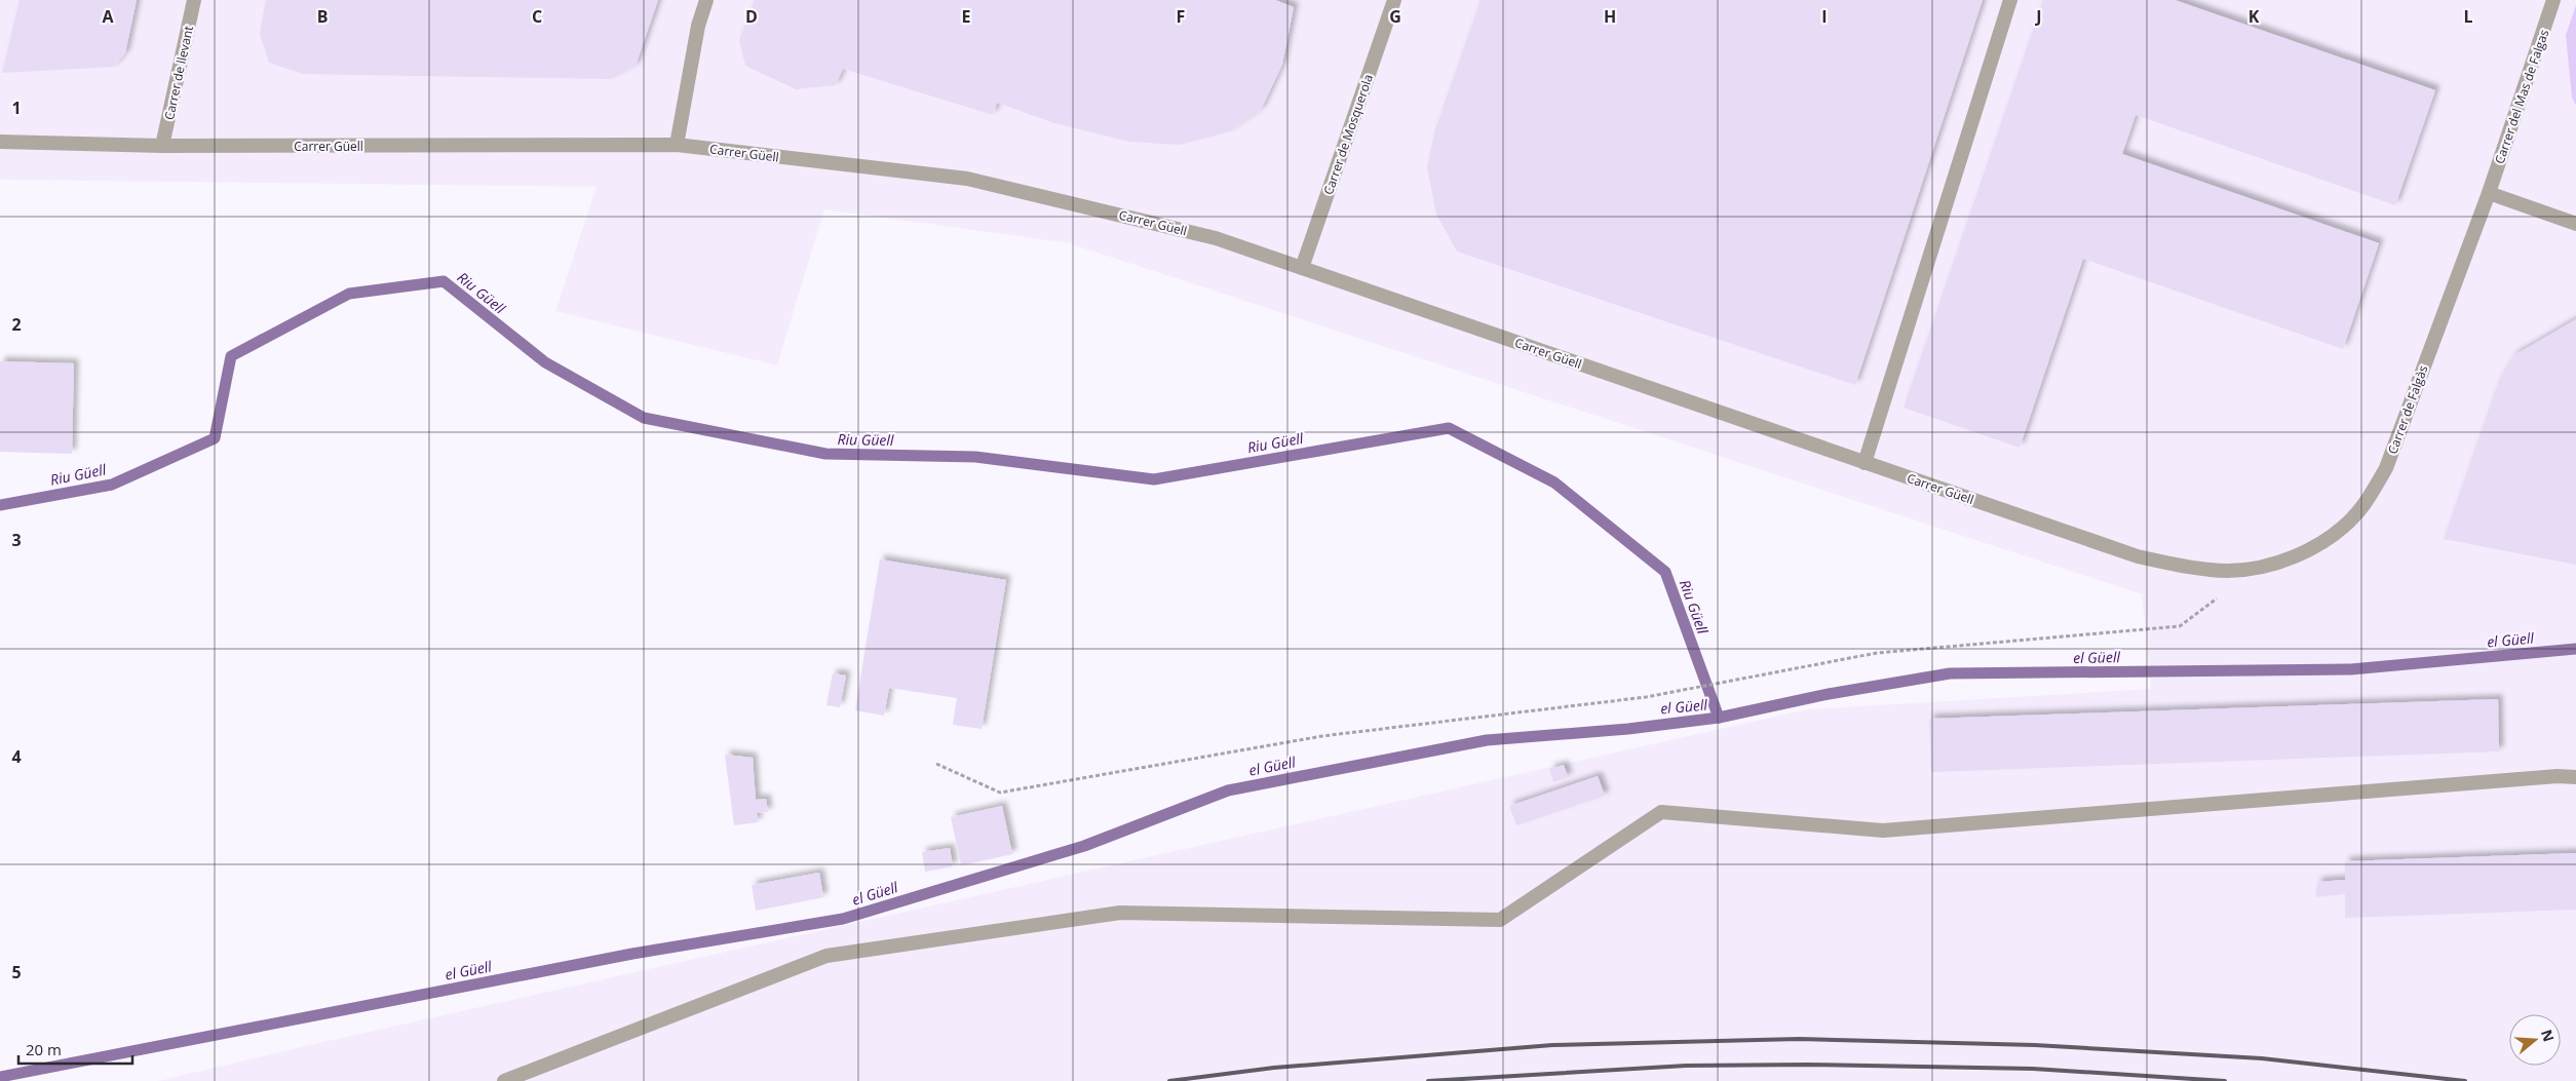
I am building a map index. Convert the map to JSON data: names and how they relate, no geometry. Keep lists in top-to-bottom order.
{
  "streets": {
    "street": [
      "Carrer de llevant",
      "Carrer del Mas de Falgas",
      "Carrer de Mosquerola",
      "Carrer Güell",
      "Carrer de Falgàs"
    ]
  },
  "crossings": [
    ["Carrer de llevant", "Carrer Güell"],
    ["Carrer del Mas de Falgas", "Carrer de Falgàs"],
    ["Carrer de Mosquerola", "Carrer Güell"],
    ["Carrer Güell", "Carrer de Falgàs"]
  ],
  "water": ["Riu Güell", "el Güell"],
  "scale_bar": "20 m",
  "north": "right",
  "grid": {
    "columns": [
      "A",
      "B",
      "C",
      "D",
      "E",
      "F",
      "G",
      "H",
      "I",
      "J",
      "K",
      "L"
    ],
    "rows": [
      "1",
      "2",
      "3",
      "4",
      "5"
    ]
  }
}
